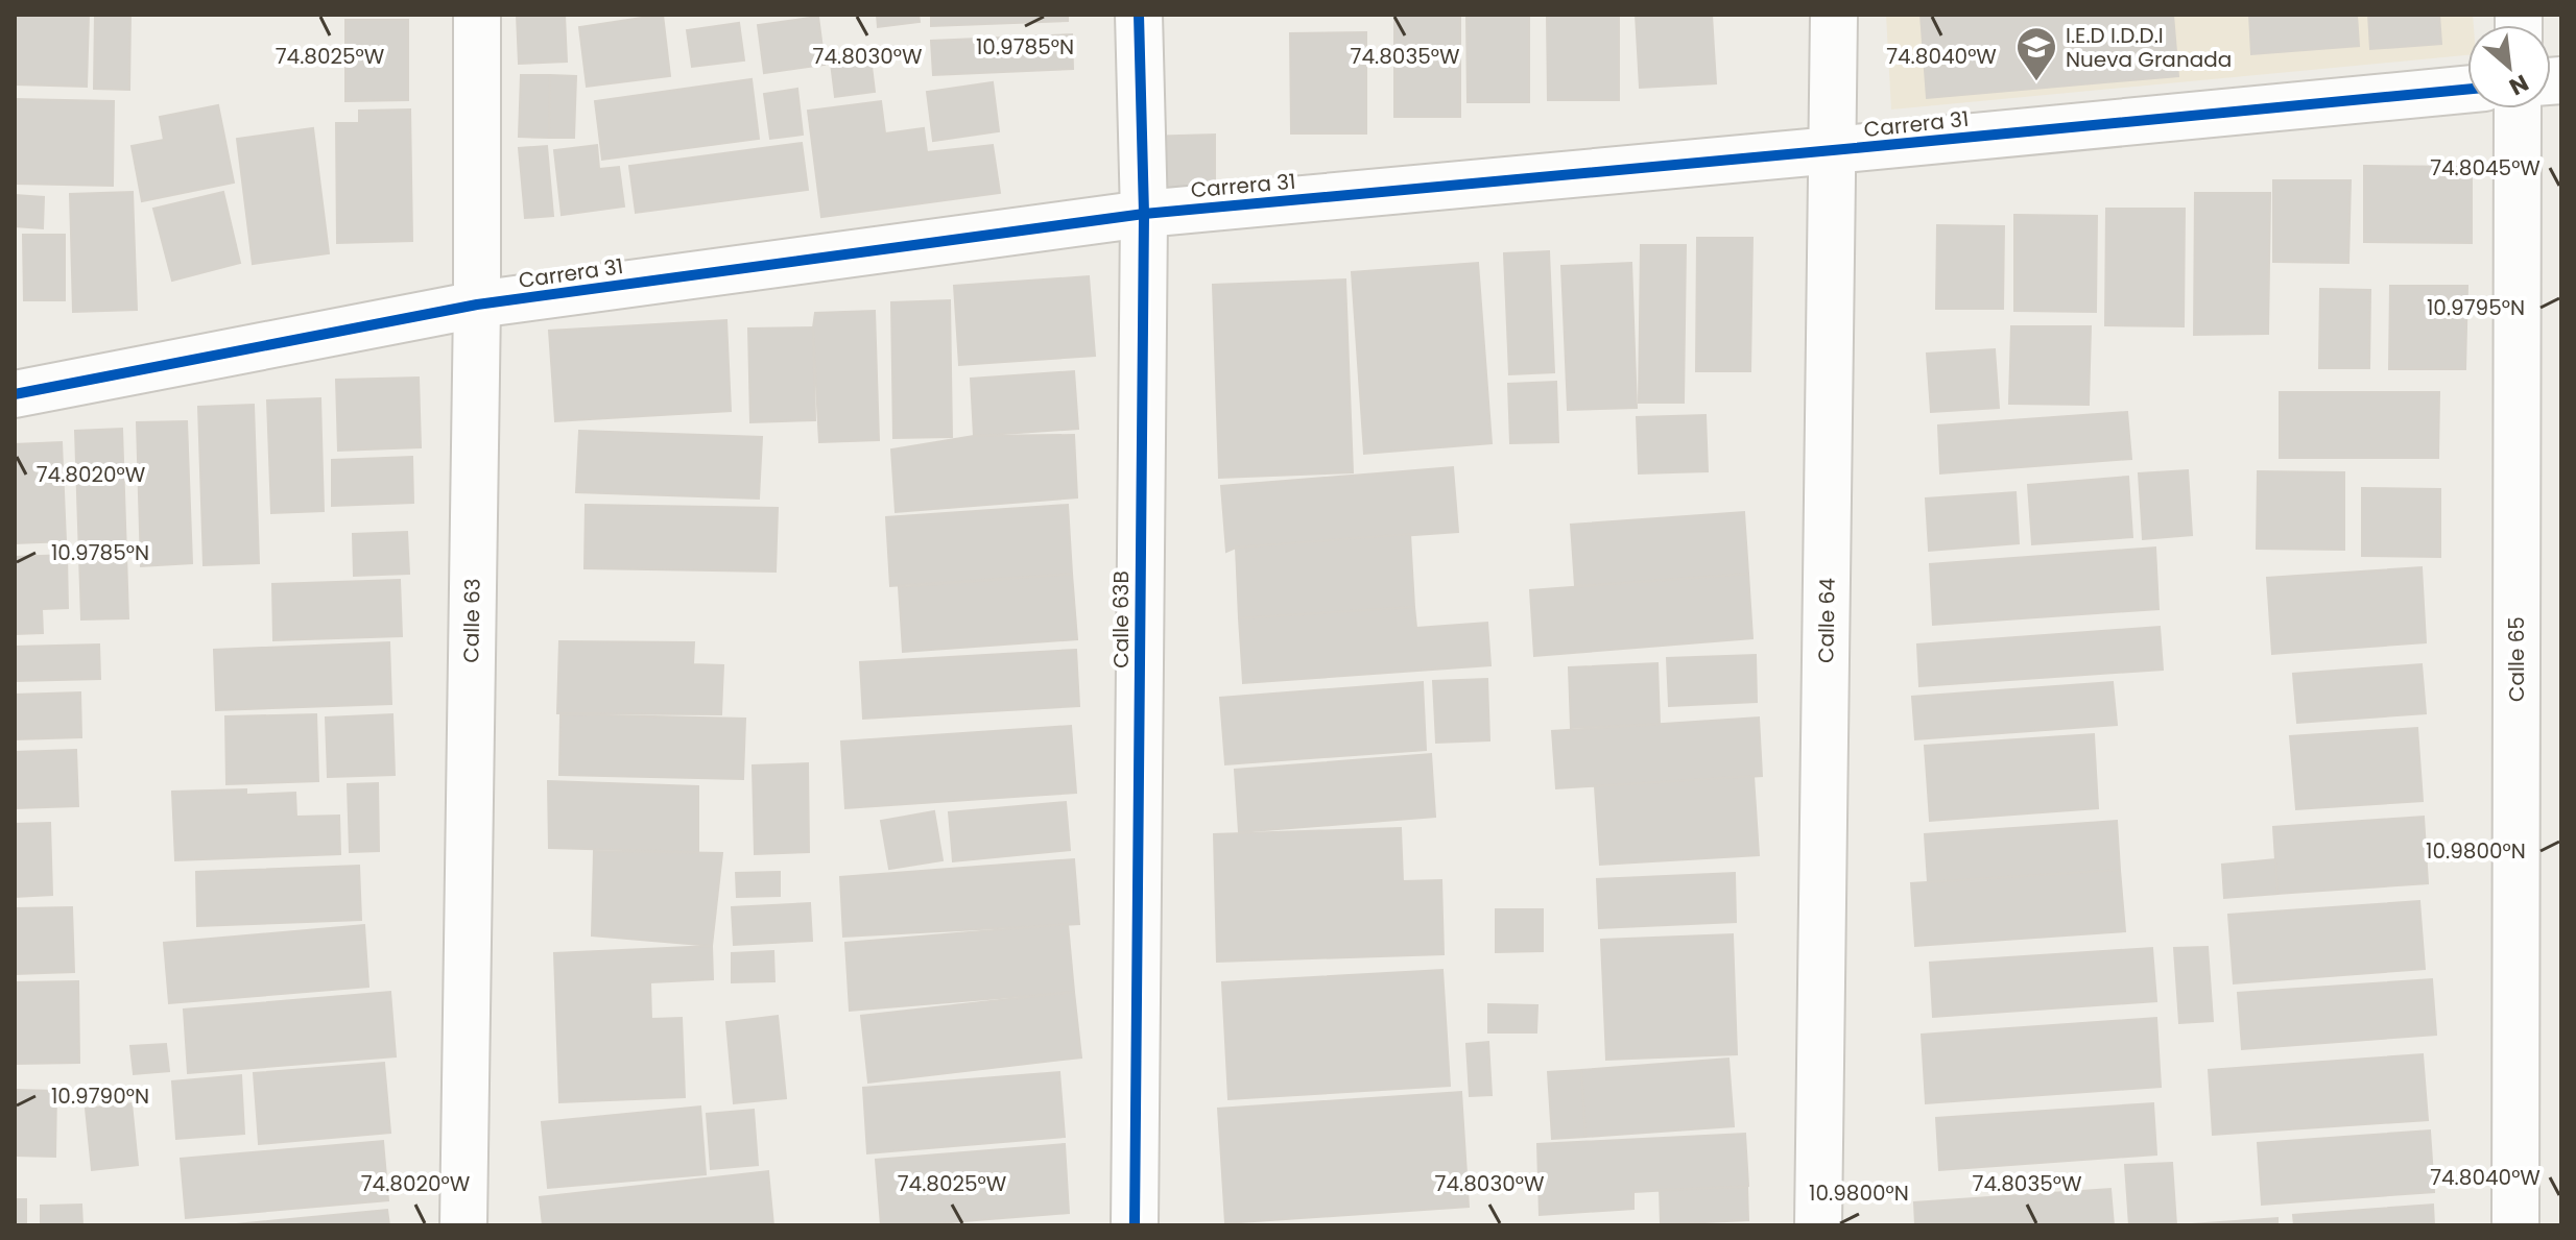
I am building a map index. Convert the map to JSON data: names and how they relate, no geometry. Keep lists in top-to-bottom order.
{
  "streets": {
    "street": [
      "Carrera 31",
      "Calle 63B",
      "Calle 63",
      "Calle 64",
      "Calle 65"
    ]
  },
  "crossings": [
    ["Carrera 31", "Calle 63B"],
    ["Carrera 31", "Calle 63"],
    ["Carrera 31", "Calle 64"]
  ],
  "places": {
    "school or university": ["I.E.D I.D.D.I Nueva Granada"]
  },
  "north": "bottom right",
  "coordinates": [
    "10.9785°N",
    "74.8025°W",
    "74.8030°W",
    "74.8035°W",
    "74.8040°W",
    "74.8045°W",
    "10.9795°N",
    "74.8020°W",
    "10.9800°N",
    "10.9790°N"
  ]
}
